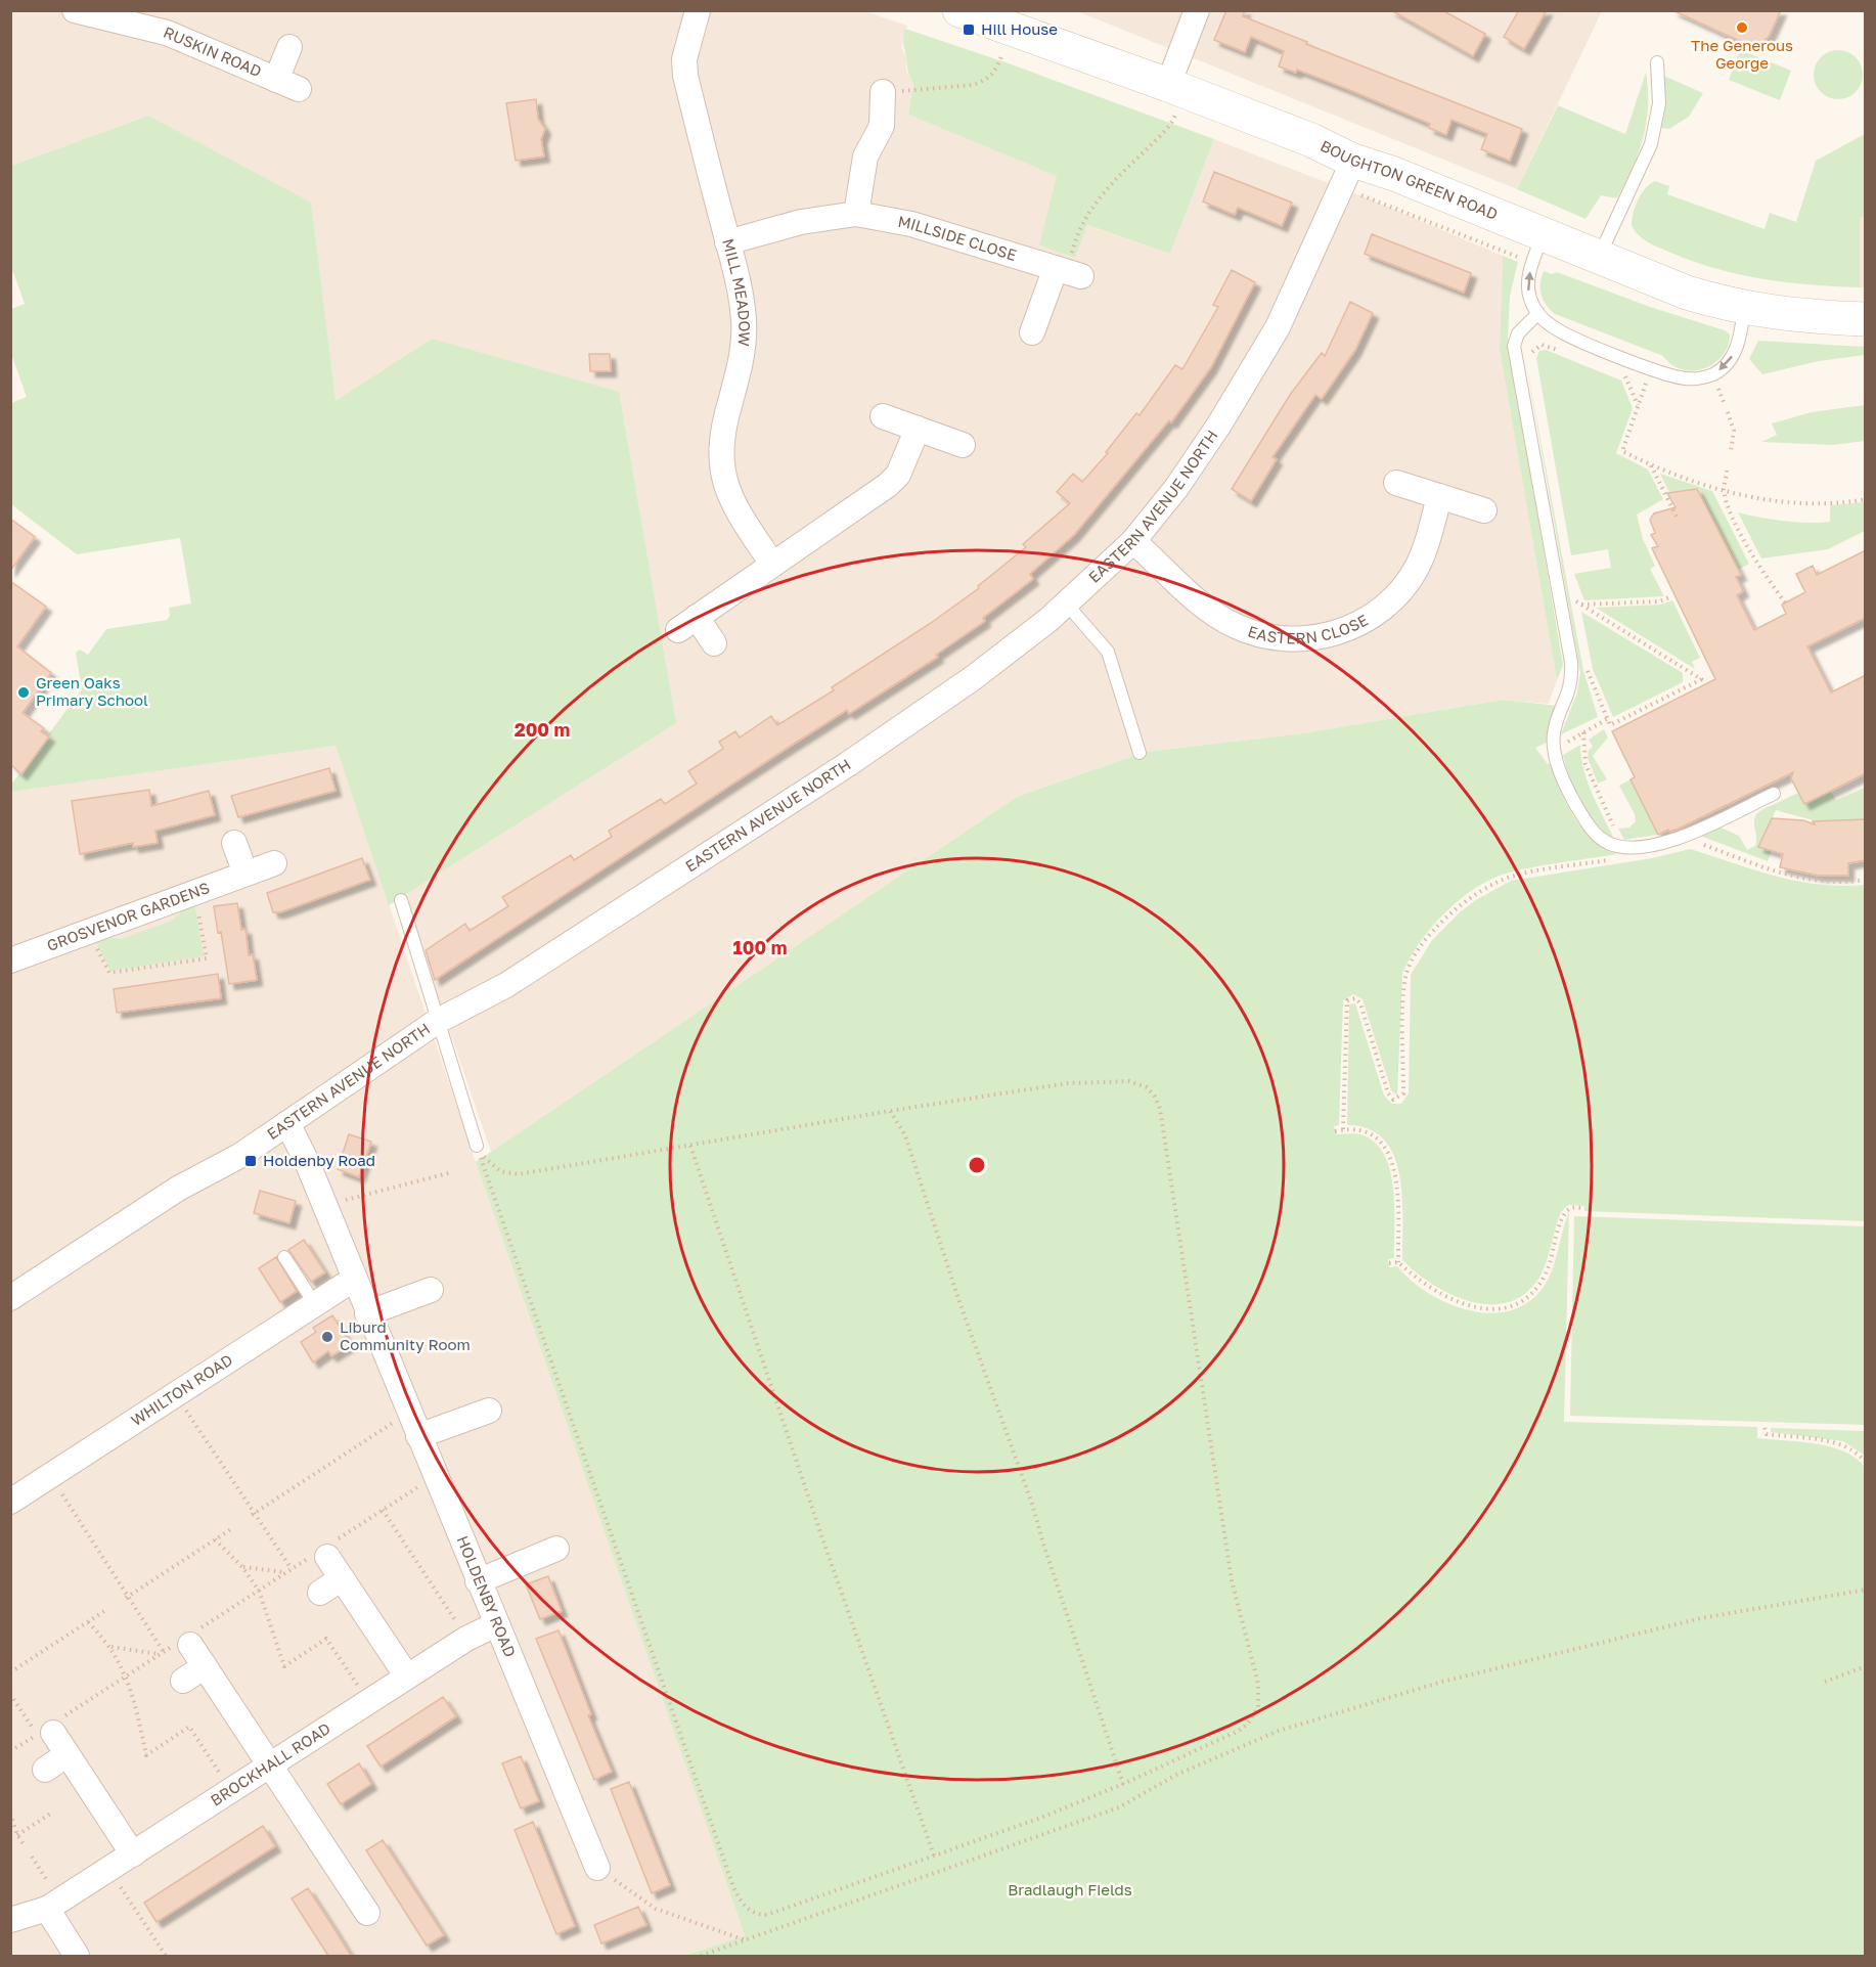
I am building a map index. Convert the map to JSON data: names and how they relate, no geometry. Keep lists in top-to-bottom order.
{
  "streets": {
    "street": [
      "RUSKIN ROAD",
      "BOUGHTON GREEN ROAD",
      "MILLSIDE CLOSE",
      "MILL MEADOW",
      "EASTERN AVENUE NORTH",
      "EASTERN CLOSE",
      "GROSVENOR GARDENS",
      "WHILTON ROAD",
      "HOLDENBY ROAD",
      "BROCKHALL ROAD"
    ]
  },
  "crossings": [
    ["BOUGHTON GREEN ROAD", "EASTERN AVENUE NORTH"],
    ["MILLSIDE CLOSE", "MILL MEADOW"],
    ["EASTERN AVENUE NORTH", "EASTERN CLOSE"],
    ["EASTERN AVENUE NORTH", "HOLDENBY ROAD"],
    ["WHILTON ROAD", "HOLDENBY ROAD"],
    ["HOLDENBY ROAD", "BROCKHALL ROAD"]
  ],
  "parks": ["Bradlaugh Fields"],
  "places": {
    "other": ["The Generous George", "Green Oaks Primary School", "Liburd Community Room"],
    "transit": ["Hill House", "Holdenby Road"]
  },
  "rings": ["200 m", "100 m"]
}
